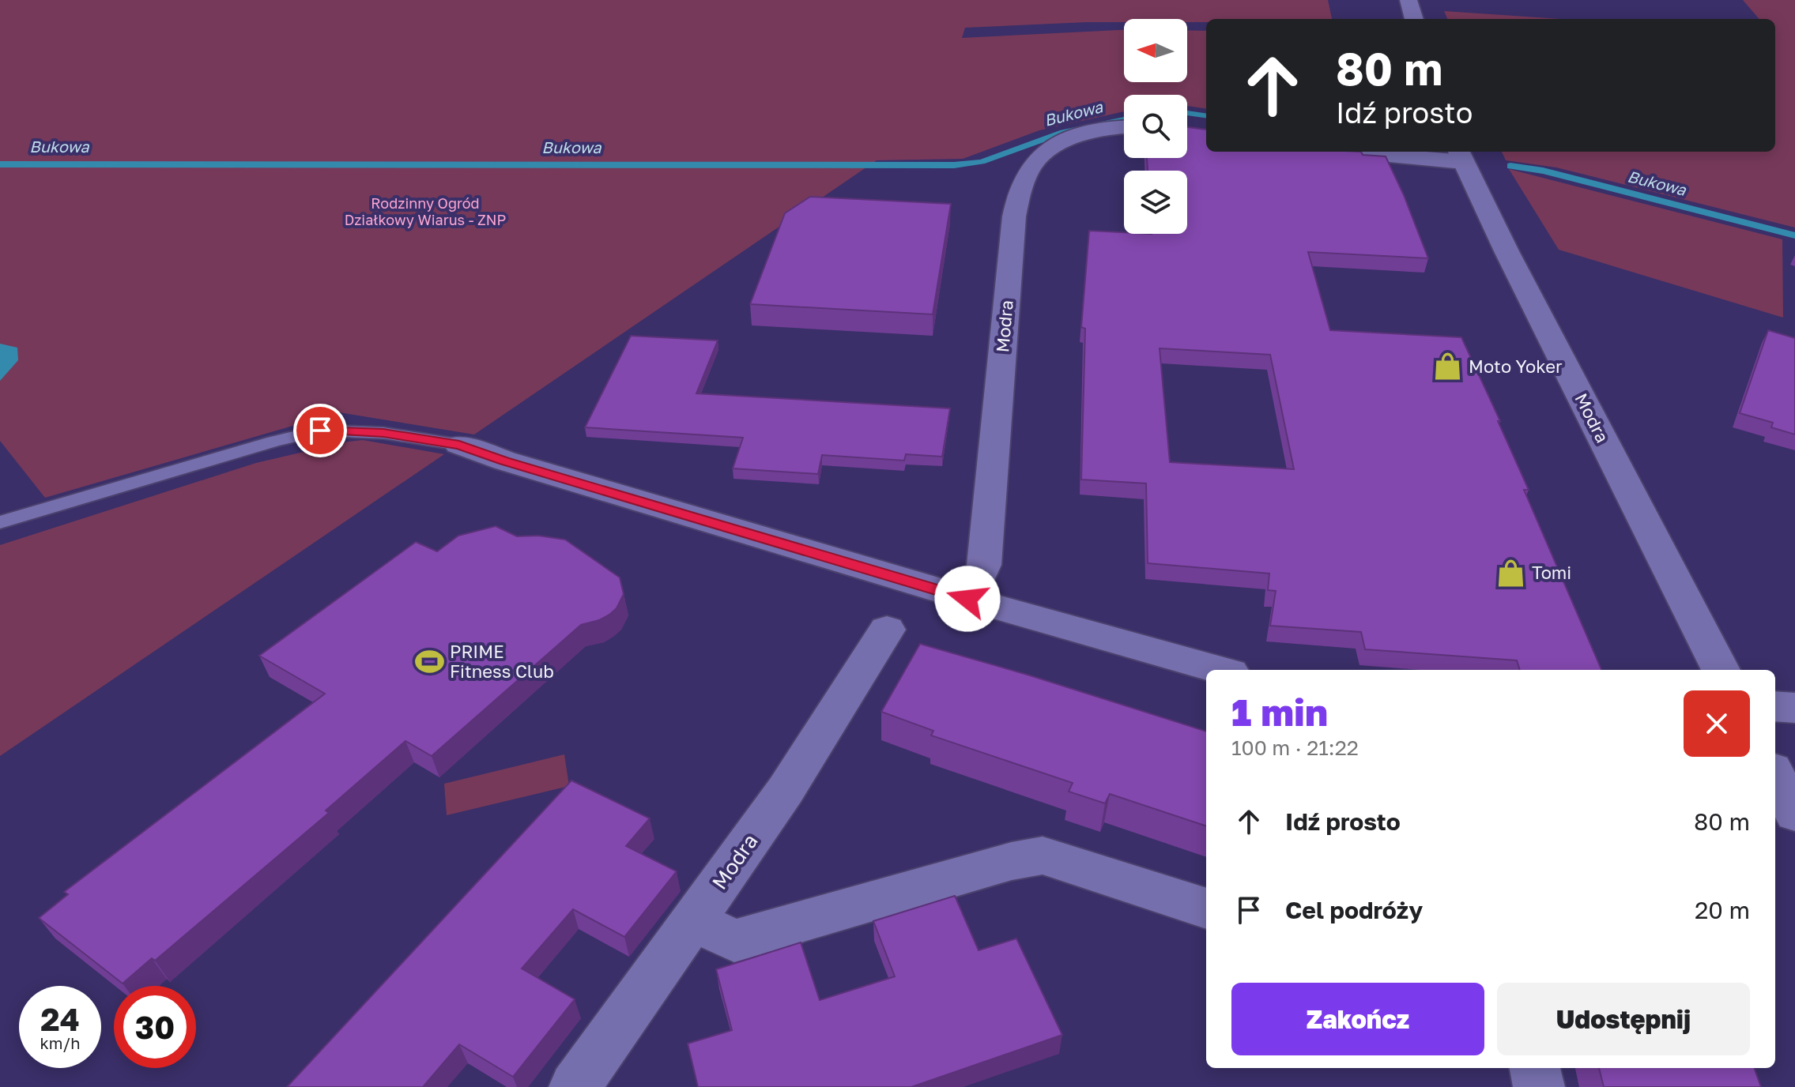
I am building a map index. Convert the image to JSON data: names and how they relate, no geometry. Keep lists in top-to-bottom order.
{
  "streets": {
    "street": ["Modra"]
  },
  "water": ["Bukowa"],
  "parks": ["Rodzinny Ogród Działkowy Wiarus - ZNP"],
  "places": {
    "shop": ["Moto Yoker", "Tomi"],
    "sports": ["PRIME Fitness Club"]
  },
  "north": "left",
  "page": {
    "turn": ["80 m", "Idź prosto"],
    "heading": ["1 min", "100 m · 21:22"],
    "list": [
      {
        "name": "Idź prosto",
        "value": "80 m"
      },
      {
        "name": "Cel podróży",
        "value": "20 m"
      }
    ],
    "buttons": ["Zakończ", "Udostępnij"],
    "speed": "24 km/h",
    "limit": "30"
  }
}
